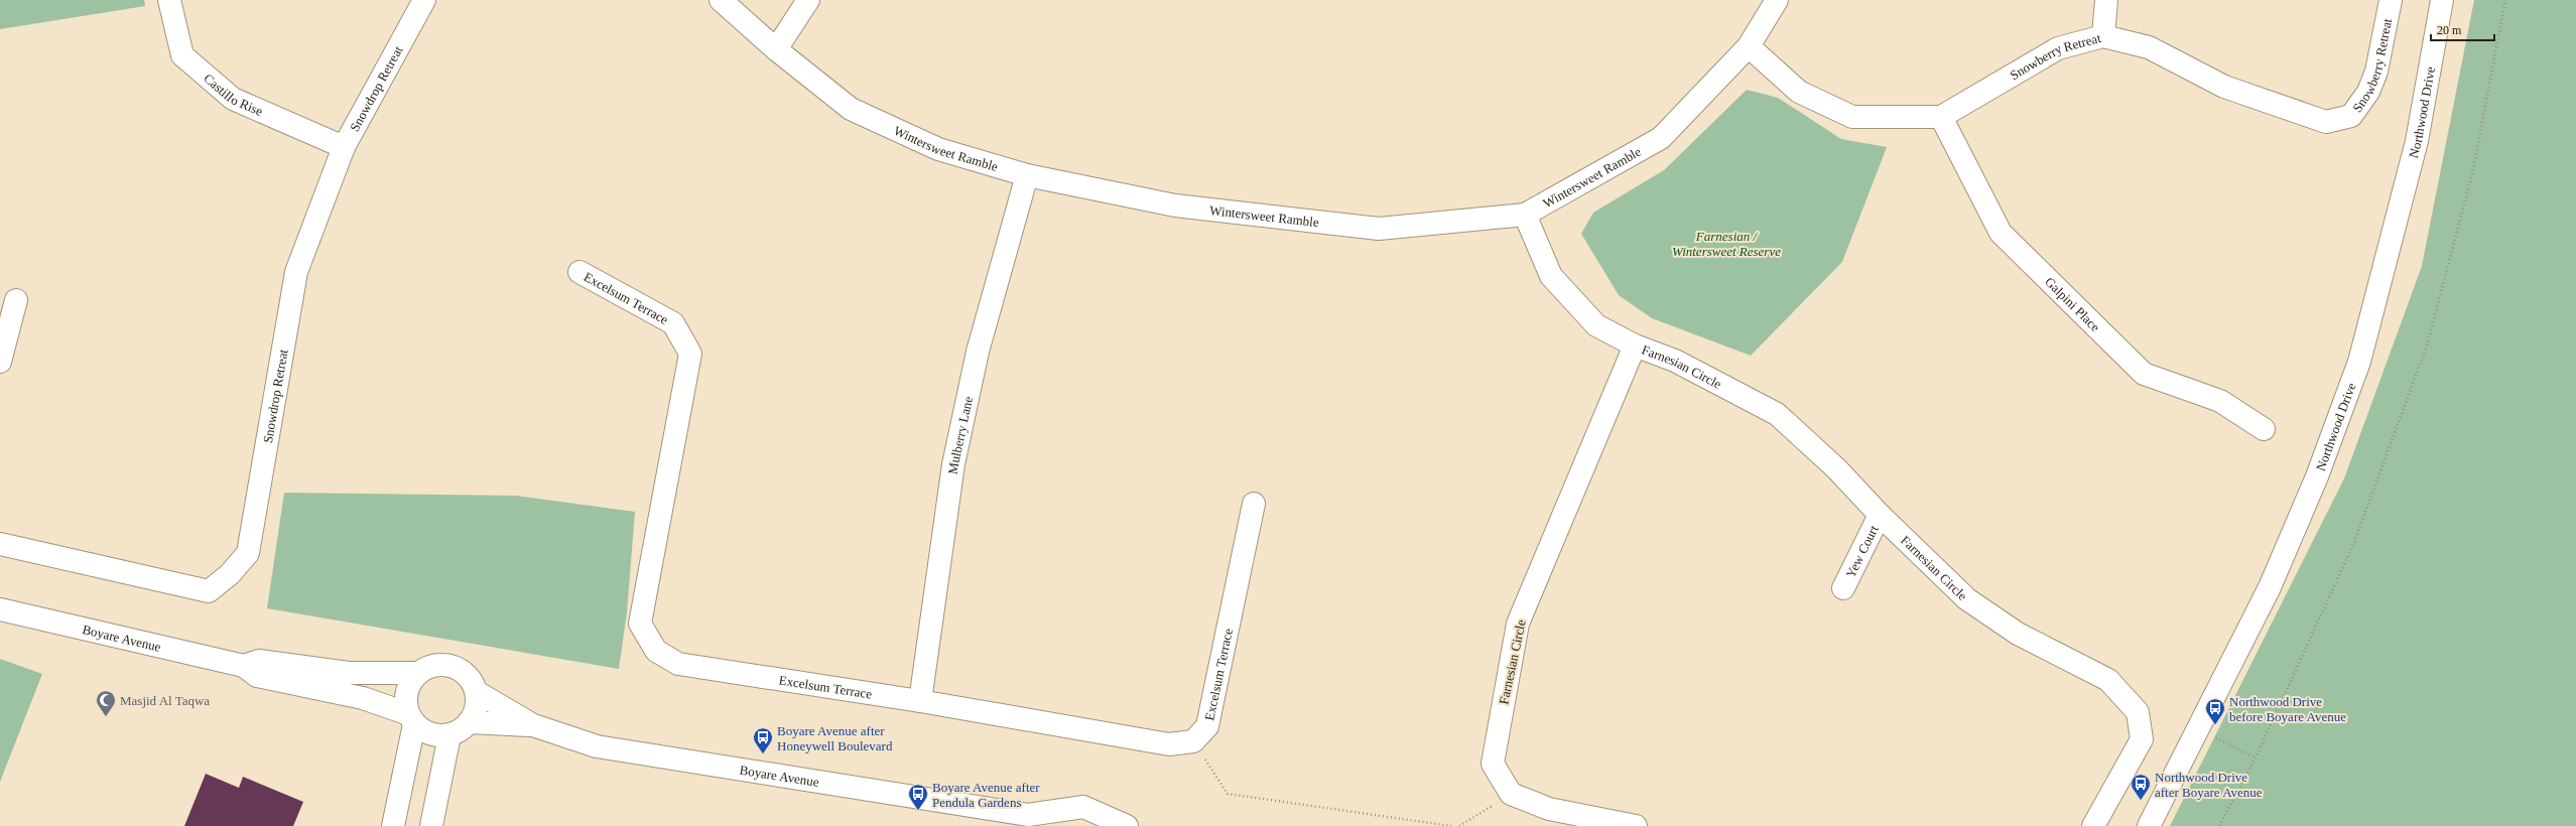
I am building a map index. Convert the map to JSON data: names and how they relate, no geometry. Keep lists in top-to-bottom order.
{
  "streets": {
    "street": [
      "Snowberry Retreat",
      "Snowdrop Retreat",
      "Castillo Rise",
      "Northwood Drive",
      "Wintersweet Ramble",
      "Excelsum Terrace",
      "Galpini Place",
      "Farnesian Circle",
      "Mulberry Lane",
      "Yew Court",
      "Boyare Avenue"
    ]
  },
  "crossings": [
    ["Snowberry Retreat", "Galpini Place"],
    ["Snowdrop Retreat", "Castillo Rise"],
    ["Wintersweet Ramble", "Farnesian Circle"],
    ["Wintersweet Ramble", "Mulberry Lane"],
    ["Excelsum Terrace", "Mulberry Lane"],
    ["Farnesian Circle", "Yew Court"]
  ],
  "parks": ["Farnesian / Wintersweet Reserve"],
  "places": {
    "mosque": ["Masjid Al Taqwa"],
    "bus stop": [
      "Northwood Drive before Boyare Avenue",
      "Boyare Avenue after Honeywell Boulevard",
      "Northwood Drive after Boyare Avenue",
      "Boyare Avenue after Pendula Gardens"
    ]
  },
  "scale_bar": "20 m"
}
